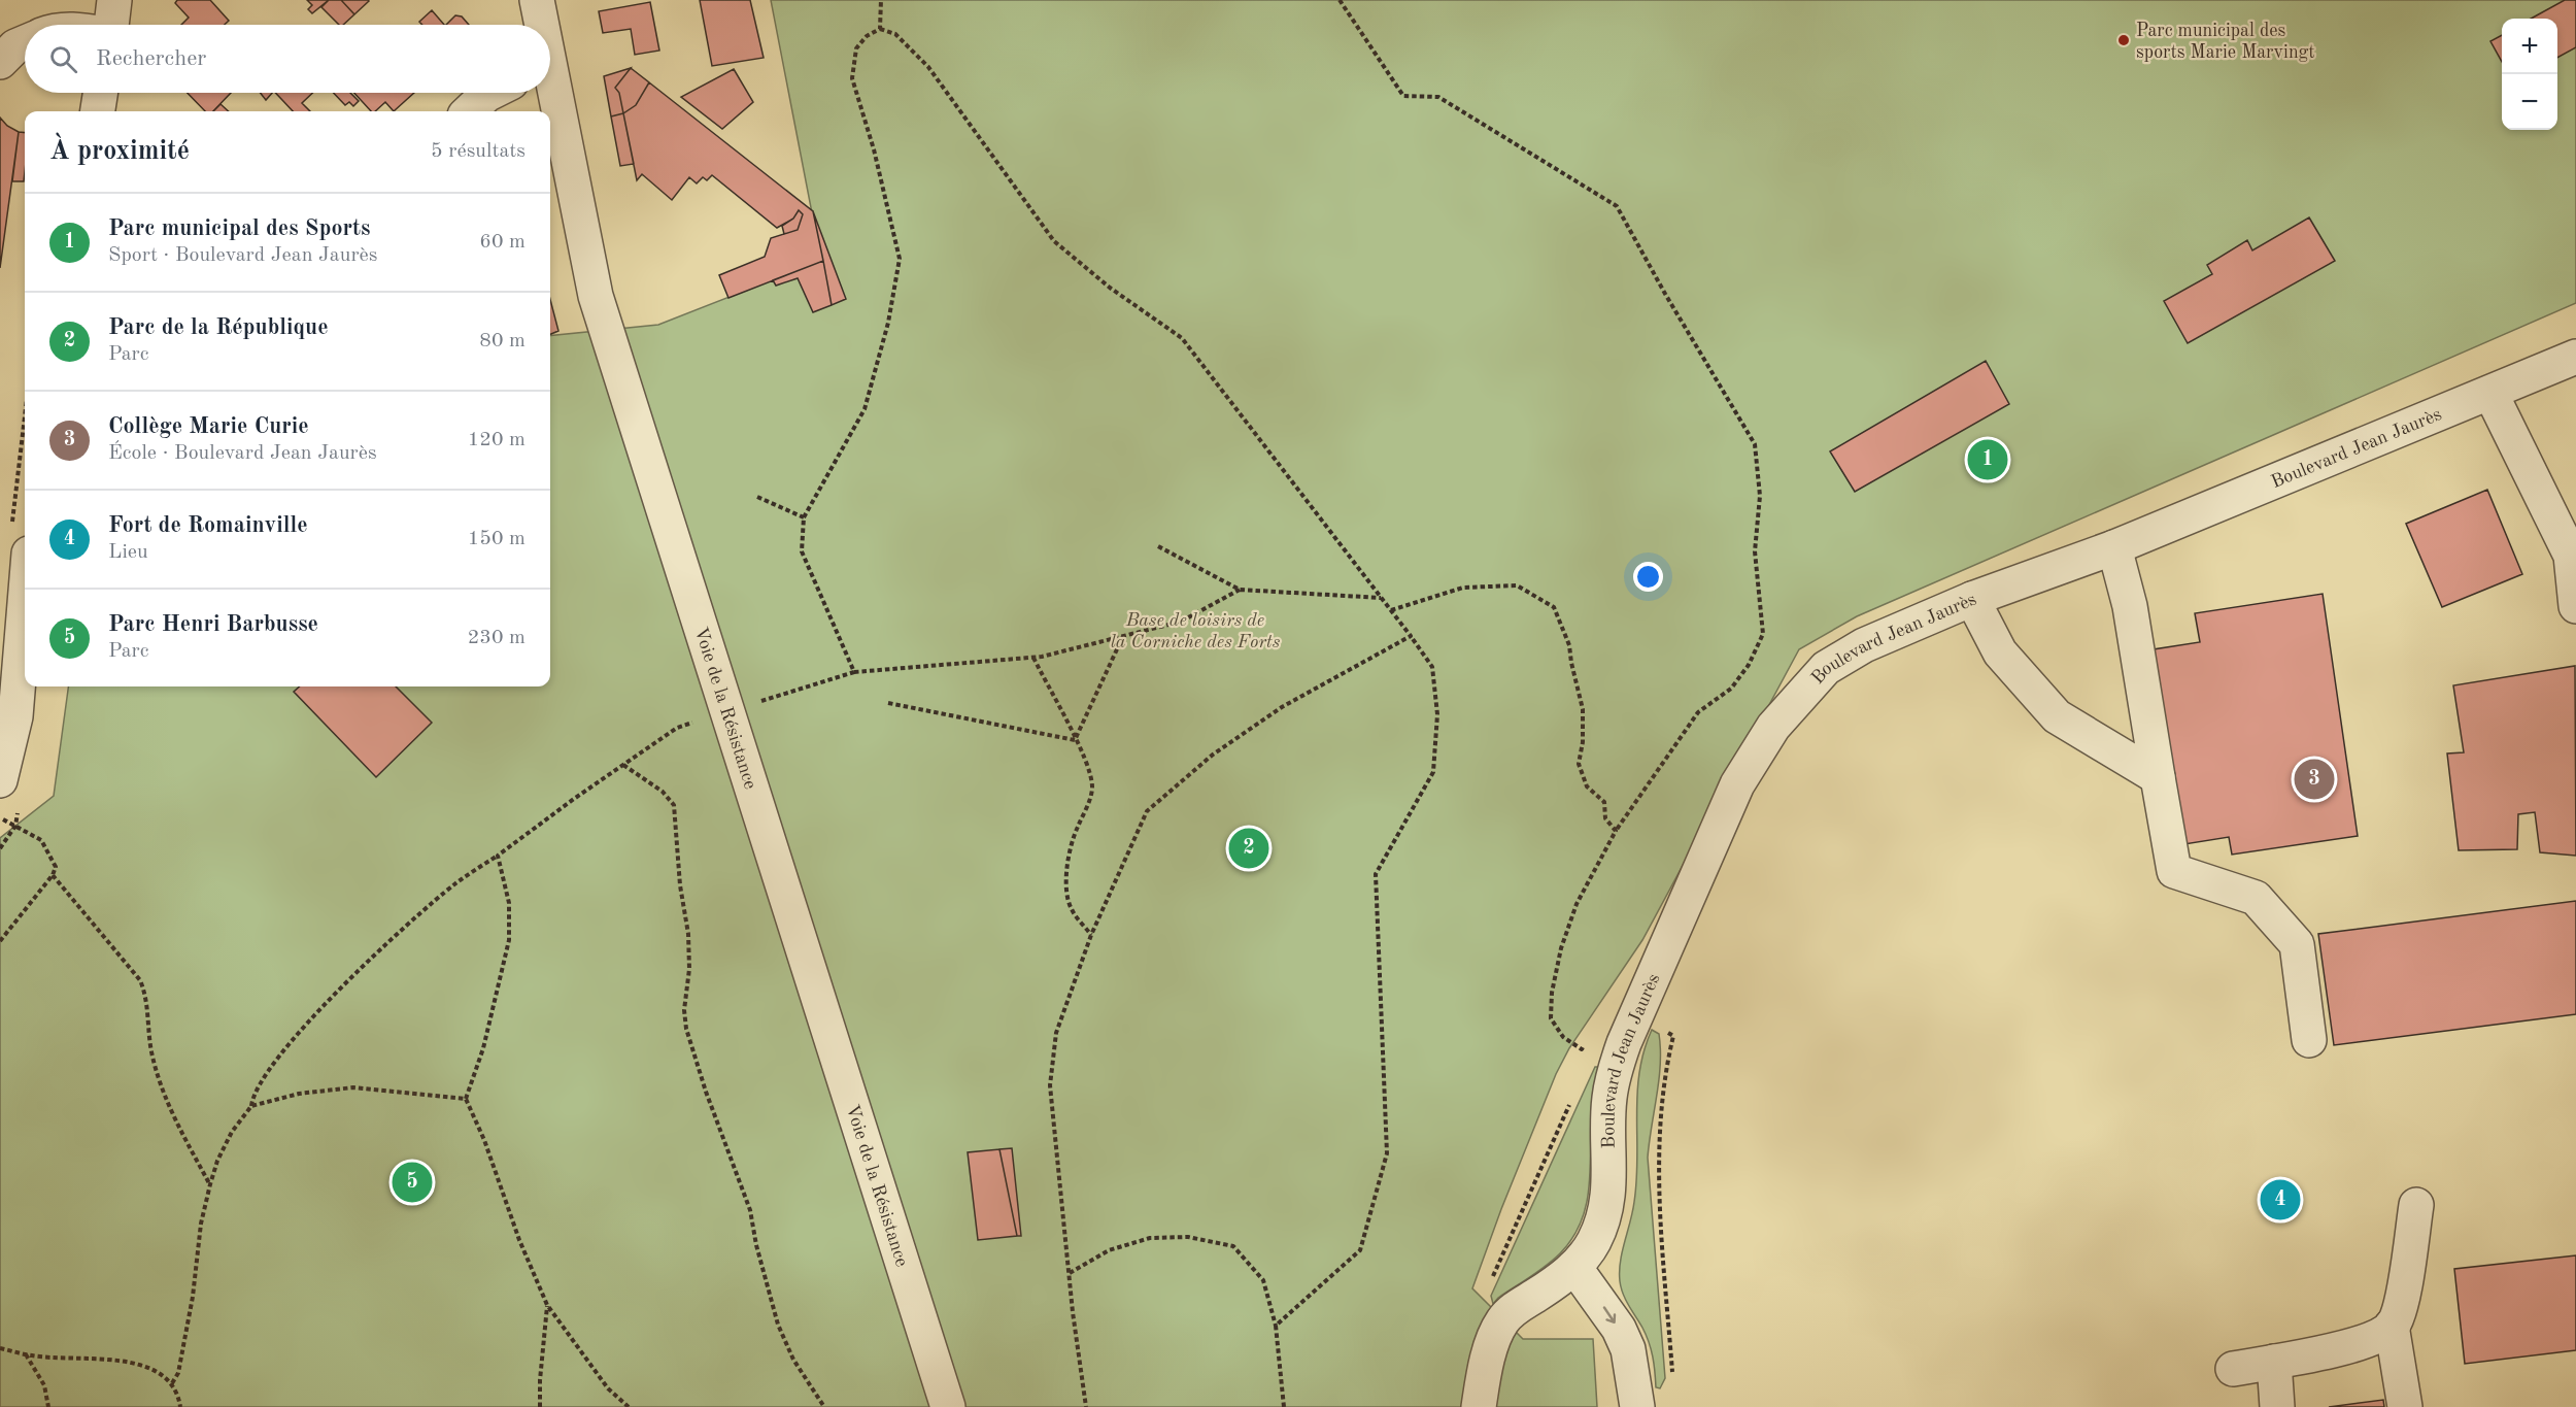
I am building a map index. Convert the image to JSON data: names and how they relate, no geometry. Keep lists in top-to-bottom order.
{
  "streets": {
    "street": ["Boulevard Jean Jaurès", "Voie de la Résistance"]
  },
  "parks": ["Base de loisirs de la Corniche des Forts"],
  "places": ["Parc municipal des sports Marie Marvingt"],
  "page": {
    "map_buttons": ["+", "−"],
    "search": "Rechercher",
    "heading": ["À proximité", "5 résultats"],
    "list": [
      {
        "mark": "1",
        "name": "Parc municipal des Sports",
        "note": "Sport · Boulevard Jean Jaurès",
        "value": "60 m"
      },
      {
        "mark": "2",
        "name": "Parc de la République",
        "note": "Parc",
        "value": "80 m"
      },
      {
        "mark": "3",
        "name": "Collège Marie Curie",
        "note": "École · Boulevard Jean Jaurès",
        "value": "120 m"
      },
      {
        "mark": "4",
        "name": "Fort de Romainville",
        "note": "Lieu",
        "value": "150 m"
      },
      {
        "mark": "5",
        "name": "Parc Henri Barbusse",
        "note": "Parc",
        "value": "230 m"
      }
    ],
    "pins": [
      "1",
      "3",
      "2",
      "5",
      "4"
    ]
  }
}
